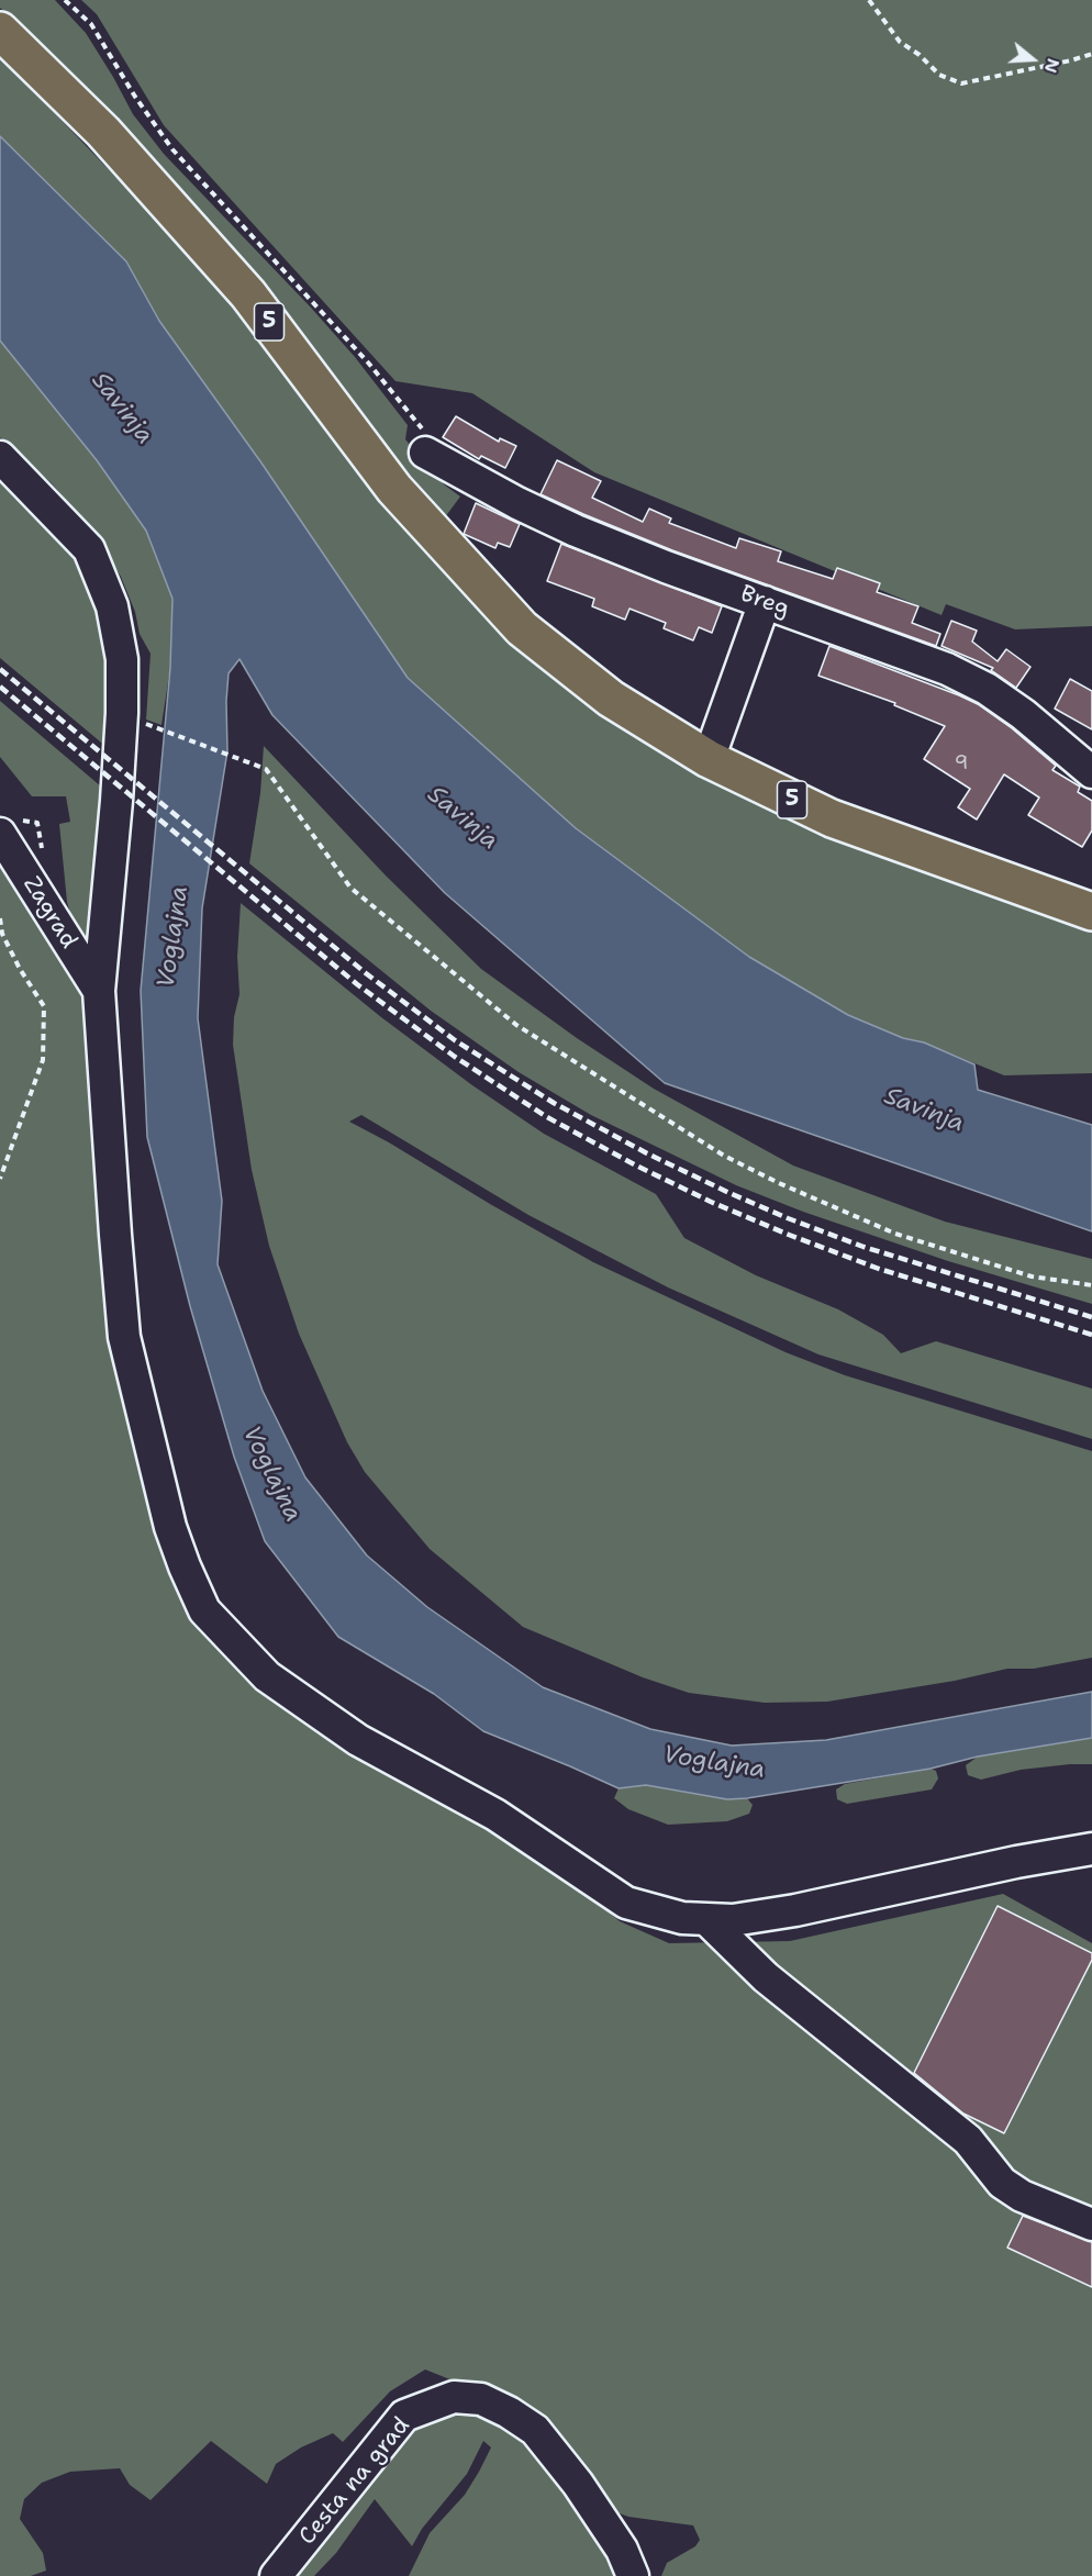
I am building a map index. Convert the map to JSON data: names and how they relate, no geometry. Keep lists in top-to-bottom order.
{
  "streets": {
    "main road": ["5"],
    "street": ["Breg", "Zagrad", "Cesta na grad"]
  },
  "water": ["Savinja", "Voglajna"],
  "house_numbers": ["9"],
  "north": "right"
}
